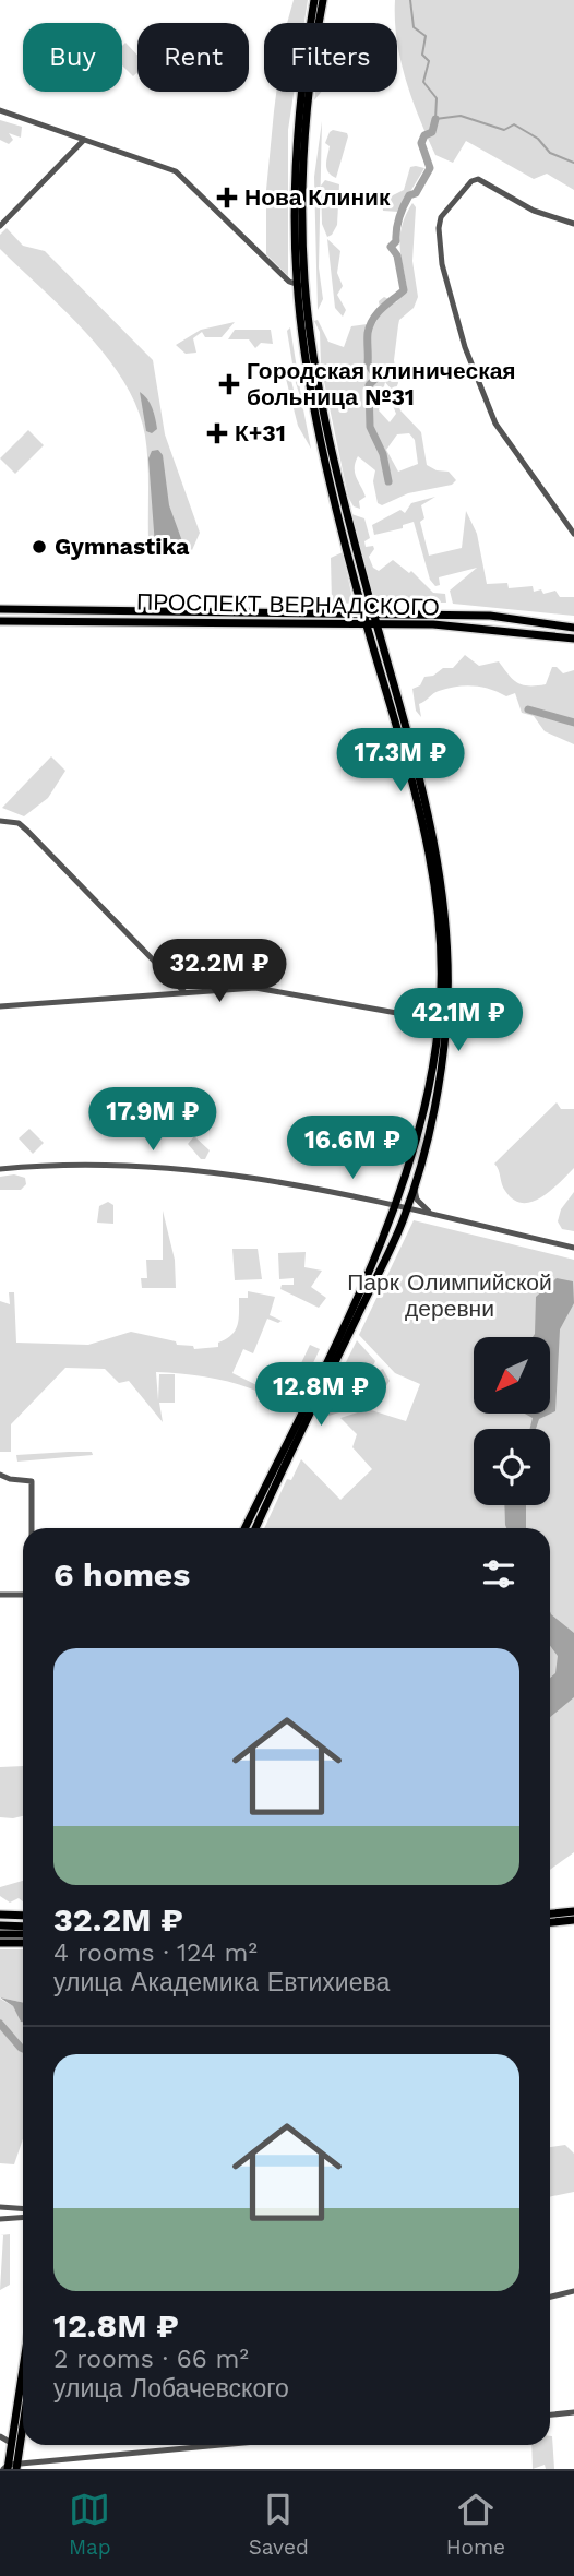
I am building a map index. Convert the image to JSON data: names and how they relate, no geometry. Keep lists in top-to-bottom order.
{
  "streets": {
    "main road": ["ПРОСПЕКТ ВЕРНАДСКОГО"]
  },
  "parks": ["Парк Олимпийской деревни"],
  "places": {
    "health": ["Нова Клиник", "Городская клиническая больница №31", "К+31"],
    "other": ["Gymnastika"]
  },
  "north": "bottom left",
  "page": {
    "chip": ["Buy", "Rent", "Filters"],
    "price": [
      "17.3M ₽",
      "32.2M ₽",
      "42.1M ₽",
      "17.9M ₽",
      "16.6M ₽",
      "12.8M ₽"
    ],
    "heading": "6 homes",
    "list": [
      {
        "name": "32.2M ₽",
        "note": "4 rooms · 124 m² · улица Академика Евтихиева"
      },
      {
        "name": "12.8M ₽",
        "note": "2 rooms · 66 m² · улица Лобачевского"
      }
    ],
    "tabs": ["Map", "Saved", "Home"]
  }
}
